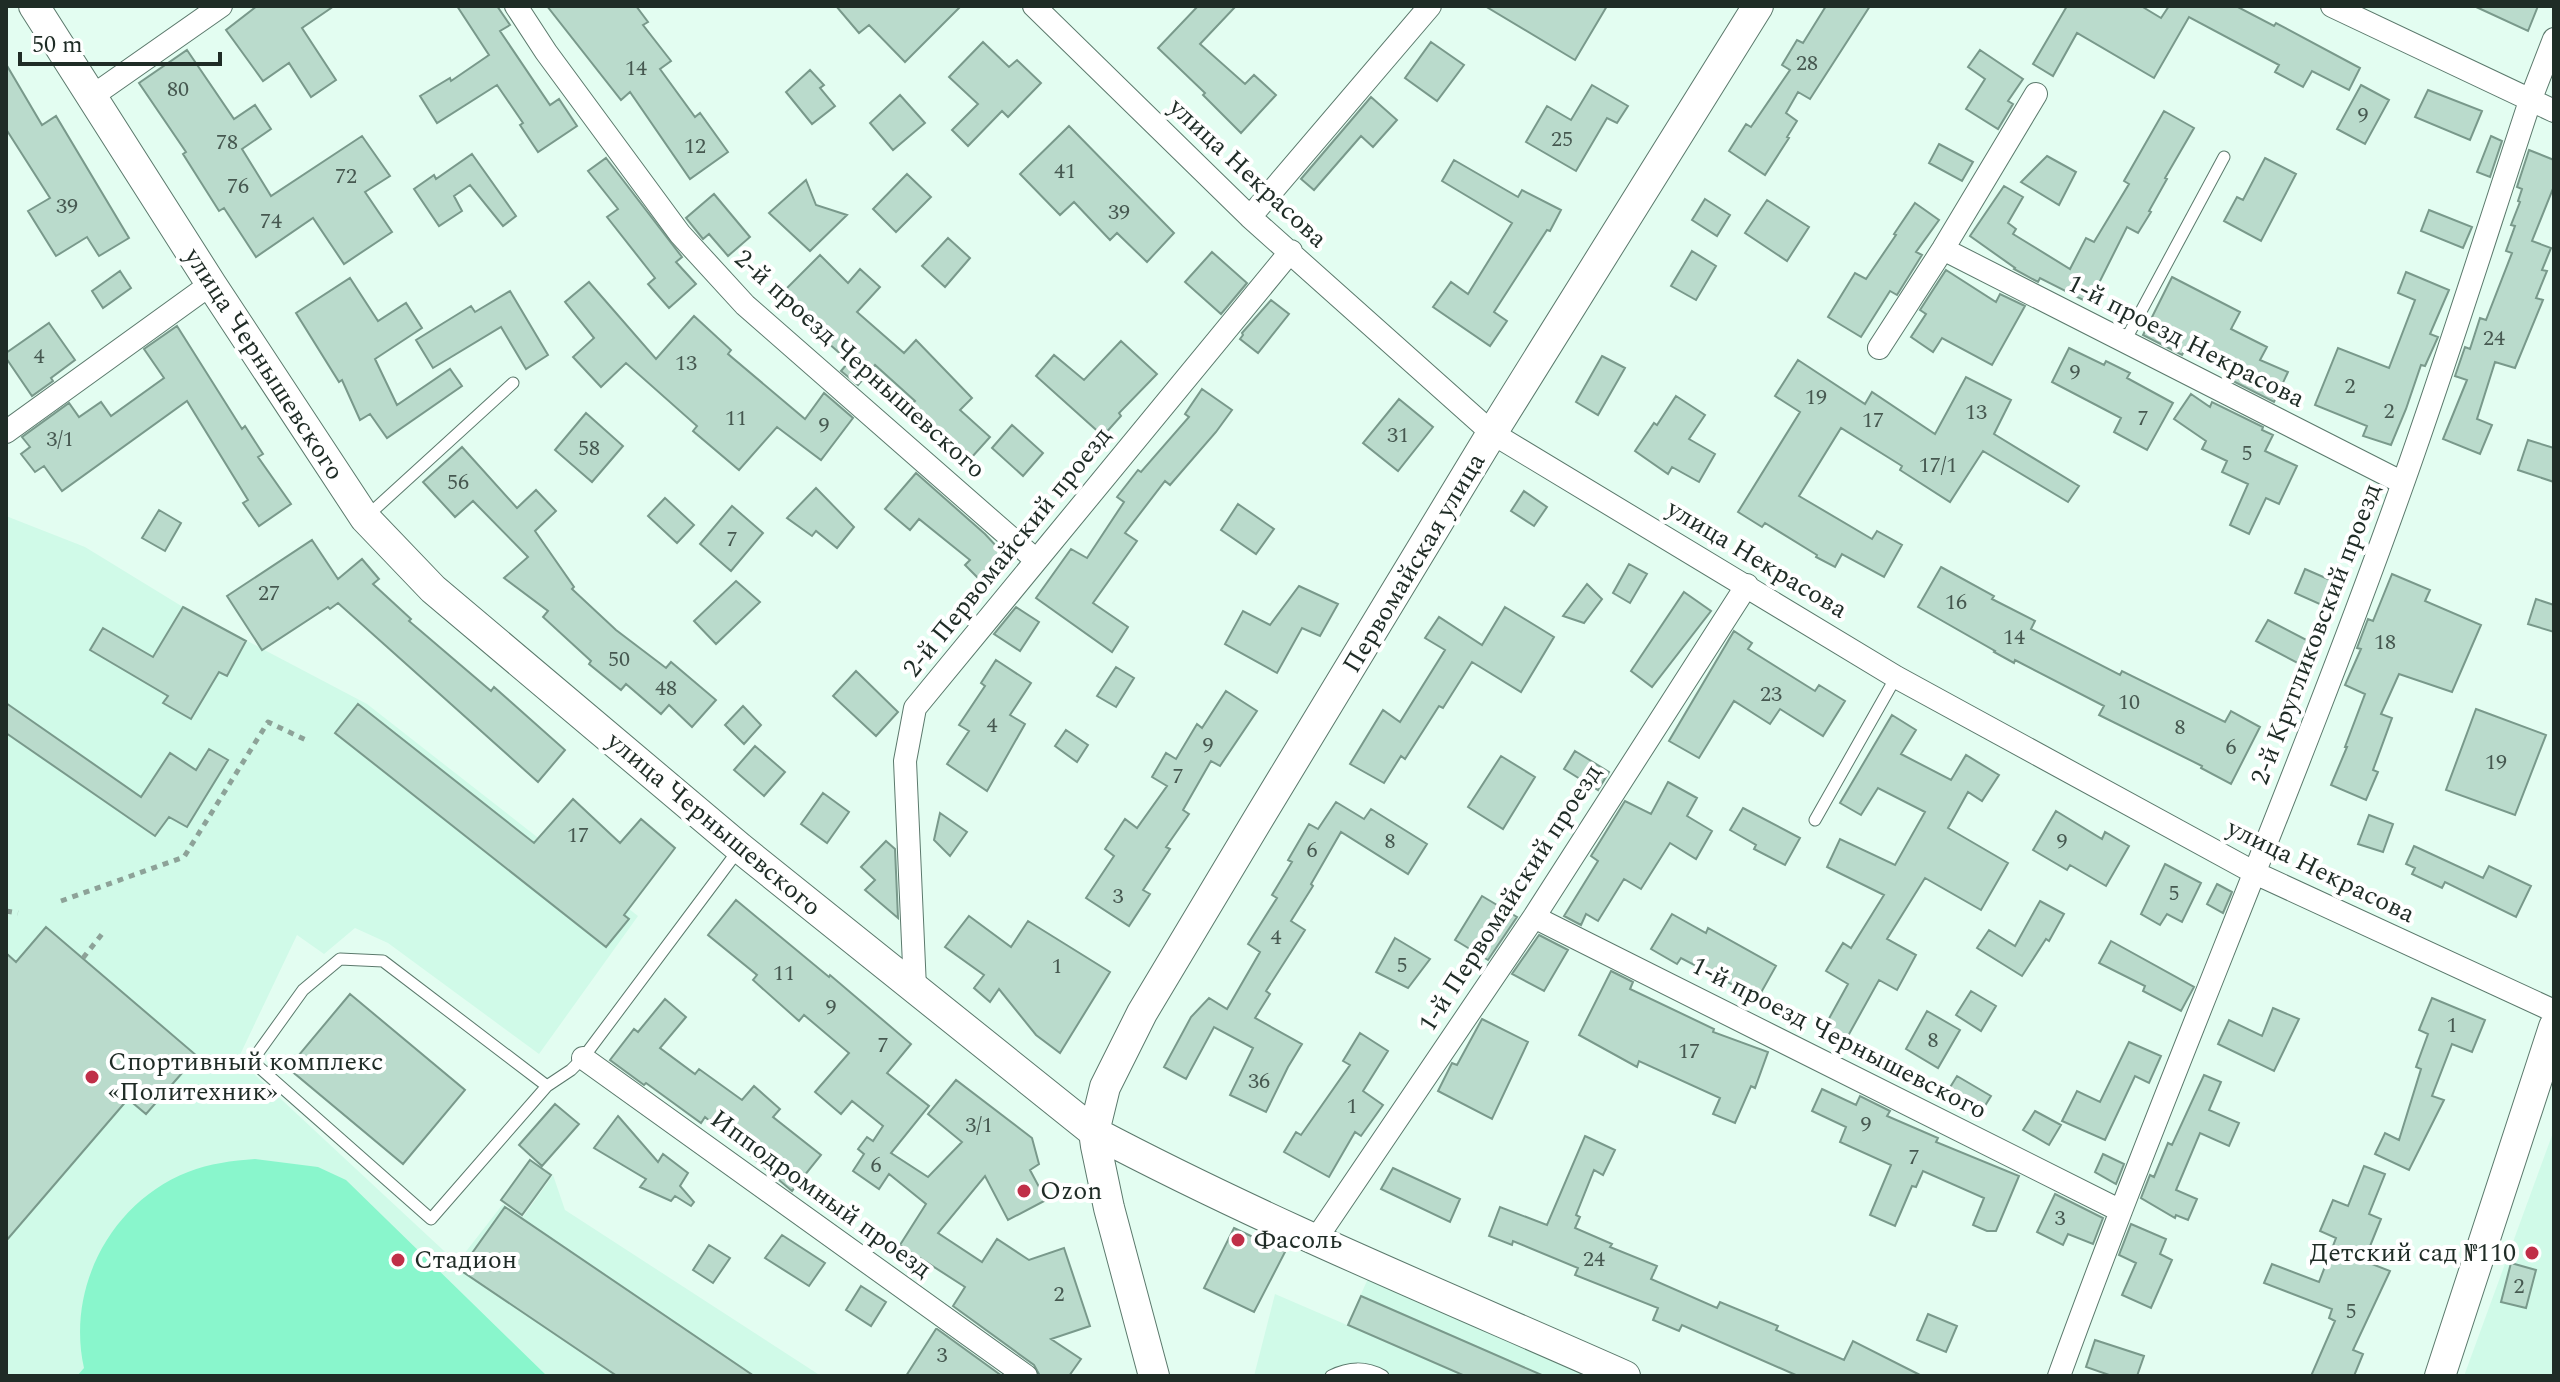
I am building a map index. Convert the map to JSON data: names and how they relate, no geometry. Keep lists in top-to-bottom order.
{
  "streets": {
    "street": [
      "улица Некрасова",
      "1-й проезд Некрасова",
      "улица Чернышевского",
      "2-й проезд Чернышевского",
      "2-й Первомайский проезд",
      "Первомайская улица",
      "2-й Кругликовский проезд",
      "1-й Первомайский проезд",
      "1-й проезд Чернышевского",
      "Ипподромный проезд"
    ]
  },
  "crossings": [
    ["улица Некрасова", "2-й Первомайский проезд"],
    ["улица Некрасова", "Первомайская улица"],
    ["улица Некрасова", "2-й Кругликовский проезд"],
    ["улица Некрасова", "1-й Первомайский проезд"],
    ["1-й проезд Некрасова", "2-й Кругликовский проезд"],
    ["улица Чернышевского", "2-й Первомайский проезд"],
    ["улица Чернышевского", "Первомайская улица"],
    ["улица Чернышевского", "1-й Первомайский проезд"],
    ["2-й проезд Чернышевского", "2-й Первомайский проезд"],
    ["2-й Кругликовский проезд", "1-й проезд Чернышевского"],
    ["1-й Первомайский проезд", "1-й проезд Чернышевского"]
  ],
  "places": [
    "Спортивный комплекс «Политехник»",
    "Ozon",
    "Фасоль",
    "Детский сад №110",
    "Стадион"
  ],
  "house_numbers": [
    "28",
    "14",
    "80",
    "9",
    "25",
    "78",
    "12",
    "41",
    "72",
    "76",
    "39",
    "39",
    "74",
    "24",
    "4",
    "13",
    "9",
    "2",
    "19",
    "2",
    "13",
    "11",
    "7",
    "17",
    "9",
    "31",
    "3/1",
    "58",
    "5",
    "17/1",
    "56",
    "7",
    "27",
    "16",
    "14",
    "18",
    "50",
    "48",
    "23",
    "10",
    "4",
    "8",
    "9",
    "6",
    "19",
    "7",
    "17",
    "8",
    "9",
    "6",
    "5",
    "3",
    "4",
    "5",
    "1",
    "11",
    "9",
    "1",
    "8",
    "7",
    "17",
    "36",
    "1",
    "9",
    "3/1",
    "7",
    "6",
    "3",
    "24",
    "2",
    "2",
    "5",
    "3"
  ],
  "scale_bar": "50 m"
}
